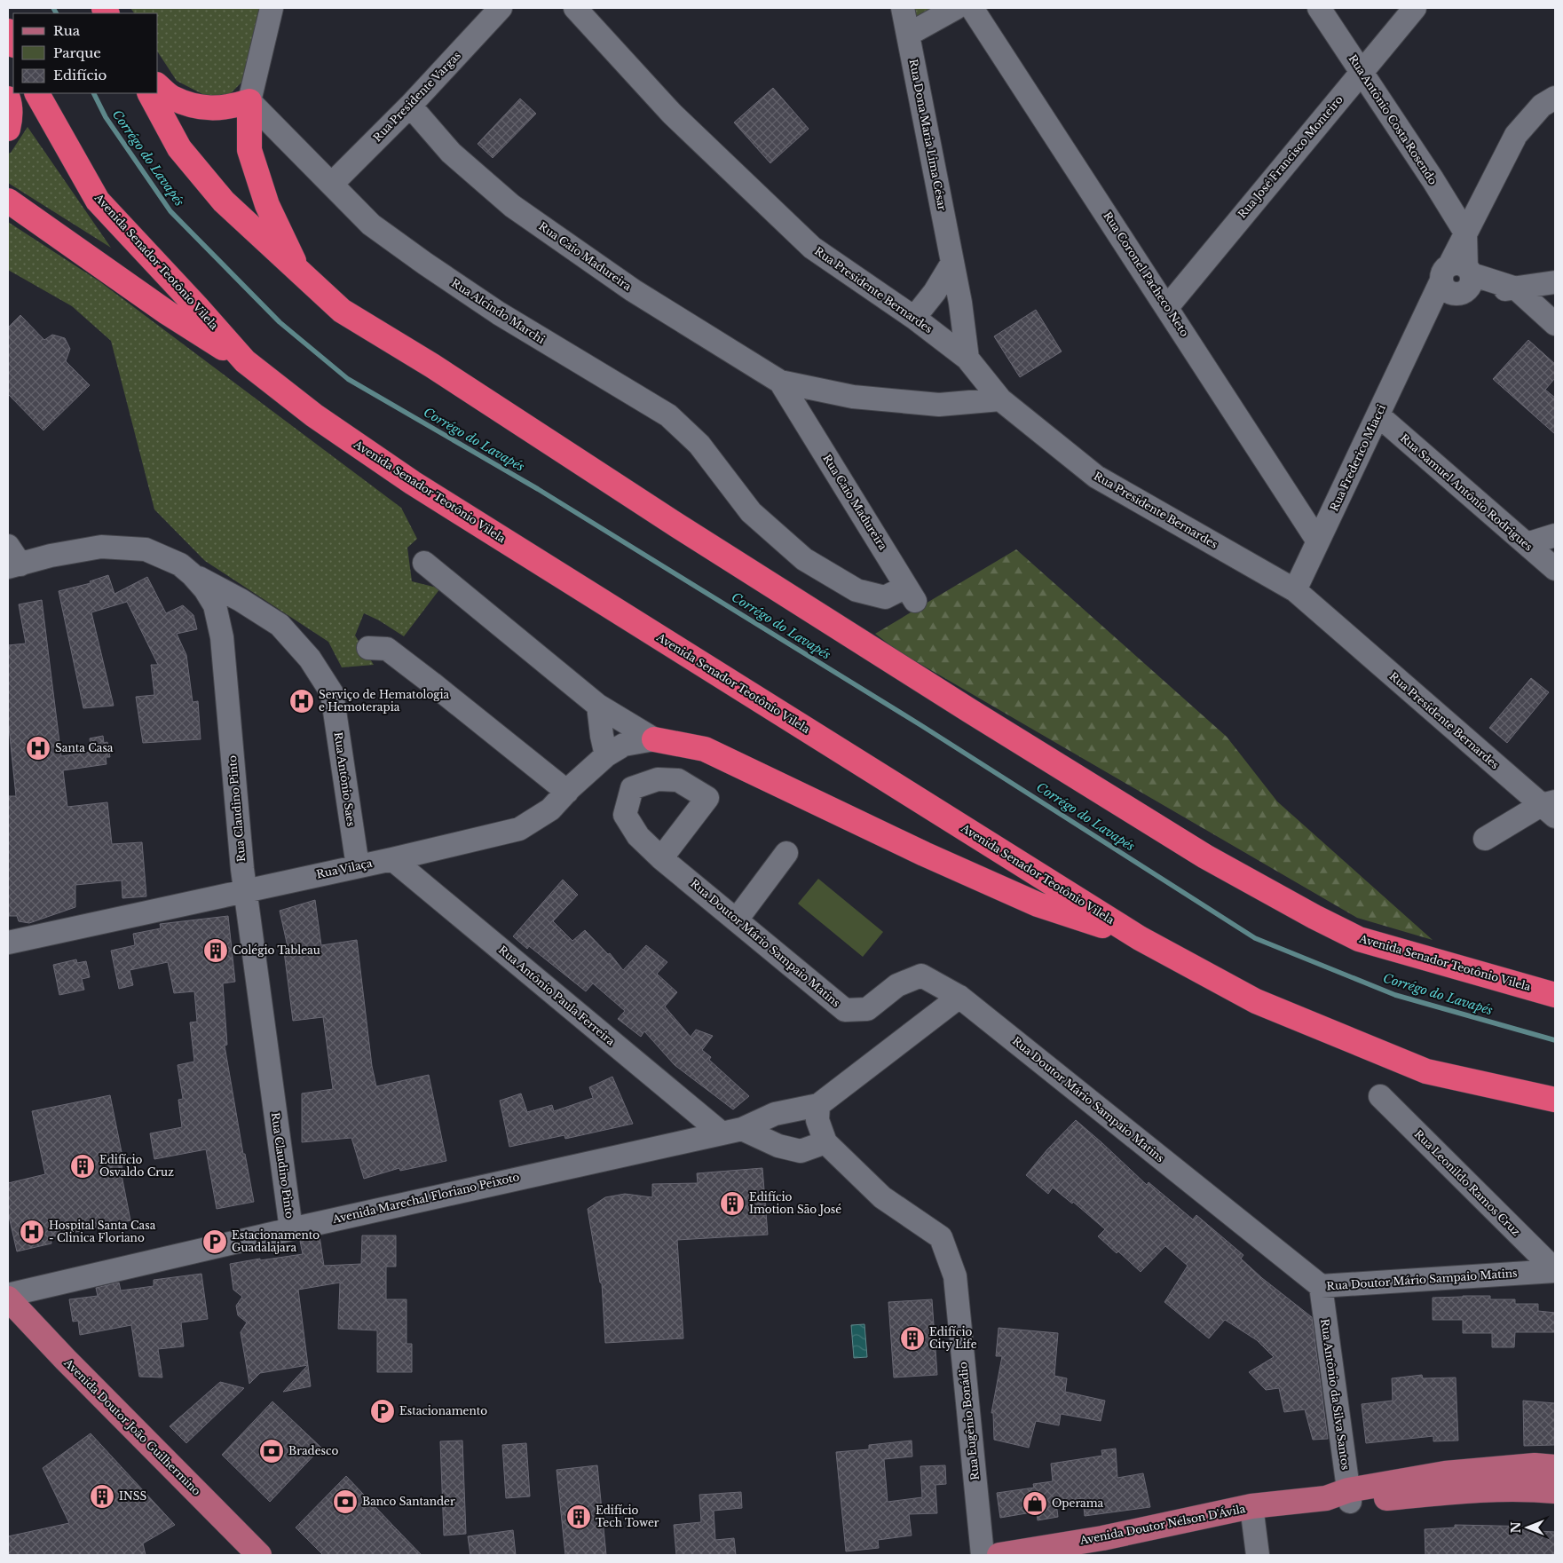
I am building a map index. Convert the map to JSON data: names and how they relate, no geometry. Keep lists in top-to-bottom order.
{
  "streets": {
    "highway": ["Avenida Senador Teotônio Vilela"],
    "main road": ["Avenida Doutor João Guilhermino", "Avenida Doutor Nélson D'Ávila"],
    "street": [
      "Rua Presidente Vargas",
      "Rua Antônio Costa Rosendo",
      "Rua Dona Maria Lima César",
      "Rua José Francisco Monteiro",
      "Rua Caio Madureira",
      "Rua Coronel Pacheco Neto",
      "Rua Presidente Bernardes",
      "Rua Alcindo Marchi",
      "Rua Frederico Miacci",
      "Rua Samuel Antônio Rodrigues",
      "Rua Antônio Saes",
      "Rua Claudino Pinto",
      "Rua Vilaça",
      "Rua Doutor Mário Sampaio Matins",
      "Rua Antônio Paula Ferreira",
      "Rua Leonildo Ramos Cruz",
      "Avenida Marechal Floriano Peixoto",
      "Rua Antônio da Silva Santos",
      "Rua Eugênio Bonádio"
    ]
  },
  "crossings": [
    ["Rua Presidente Vargas", "Rua Caio Madureira"],
    ["Rua Presidente Vargas", "Rua Alcindo Marchi"],
    ["Rua Antônio Costa Rosendo", "Rua José Francisco Monteiro"],
    ["Rua Antônio Costa Rosendo", "Rua Frederico Miacci"],
    ["Rua Dona Maria Lima César", "Rua Presidente Bernardes"],
    ["Rua José Francisco Monteiro", "Rua Coronel Pacheco Neto"],
    ["Rua Caio Madureira", "Rua Presidente Bernardes"],
    ["Rua Caio Madureira", "Rua Alcindo Marchi"],
    ["Rua Coronel Pacheco Neto", "Rua Frederico Miacci"],
    ["Rua Presidente Bernardes", "Rua Frederico Miacci"],
    ["Rua Frederico Miacci", "Rua Samuel Antônio Rodrigues"],
    ["Rua Antônio Saes", "Rua Claudino Pinto"],
    ["Rua Antônio Saes", "Rua Vilaça"],
    ["Rua Claudino Pinto", "Rua Vilaça"],
    ["Rua Claudino Pinto", "Avenida Marechal Floriano Peixoto"],
    ["Rua Vilaça", "Rua Antônio Paula Ferreira"],
    ["Rua Doutor Mário Sampaio Matins", "Rua Leonildo Ramos Cruz"],
    ["Rua Doutor Mário Sampaio Matins", "Avenida Marechal Floriano Peixoto"],
    ["Rua Doutor Mário Sampaio Matins", "Rua Antônio da Silva Santos"],
    ["Rua Antônio Paula Ferreira", "Avenida Marechal Floriano Peixoto"],
    ["Avenida Marechal Floriano Peixoto", "Rua Eugênio Bonádio"],
    ["Avenida Marechal Floriano Peixoto", "Avenida Doutor João Guilhermino"],
    ["Rua Antônio da Silva Santos", "Avenida Doutor Nélson D'Ávila"]
  ],
  "water": ["Corrégo do Lavapés"],
  "places": {
    "hospital": ["Serviço de Hematologia e Hemoterapia", "Santa Casa", "Hospital Santa Casa - Clinica Floriano"],
    "building": [
      "Colégio Tableau",
      "Edifício Osvaldo Cruz",
      "Edifício Imotion São José",
      "Edifício City Life",
      "INSS",
      "Edifício Tech Tower"
    ],
    "parking": ["Estacionamento Guadalajara", "Estacionamento"],
    "bank": ["Bradesco", "Banco Santander"],
    "shop": ["Operama"]
  },
  "legend": ["Rua", "Parque", "Edifício"],
  "north": "left"
}
